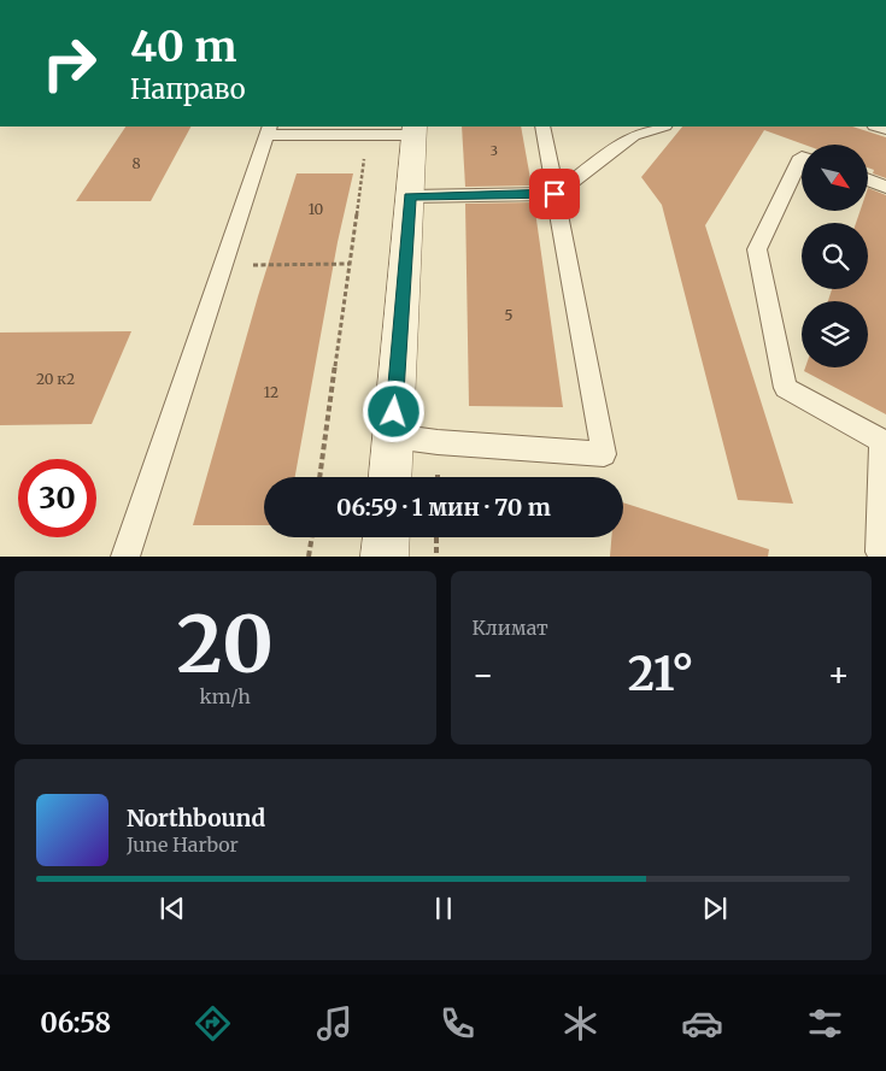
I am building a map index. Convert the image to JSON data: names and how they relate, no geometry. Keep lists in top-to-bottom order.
{
  "house_numbers": [
    "3",
    "8",
    "10",
    "5",
    "20 к2",
    "12"
  ],
  "north": "bottom right",
  "page": {
    "turn": ["40 m", "Направо"],
    "limit": "30",
    "trip": "06:59 · 1 мин · 70 m",
    "tile": [
      ["20", "km/h"],
      "Климат"
    ],
    "heat": ["−", "21°", "+"],
    "song": ["Northbound", "June Harbor"],
    "tabs": "06:58"
  }
}
